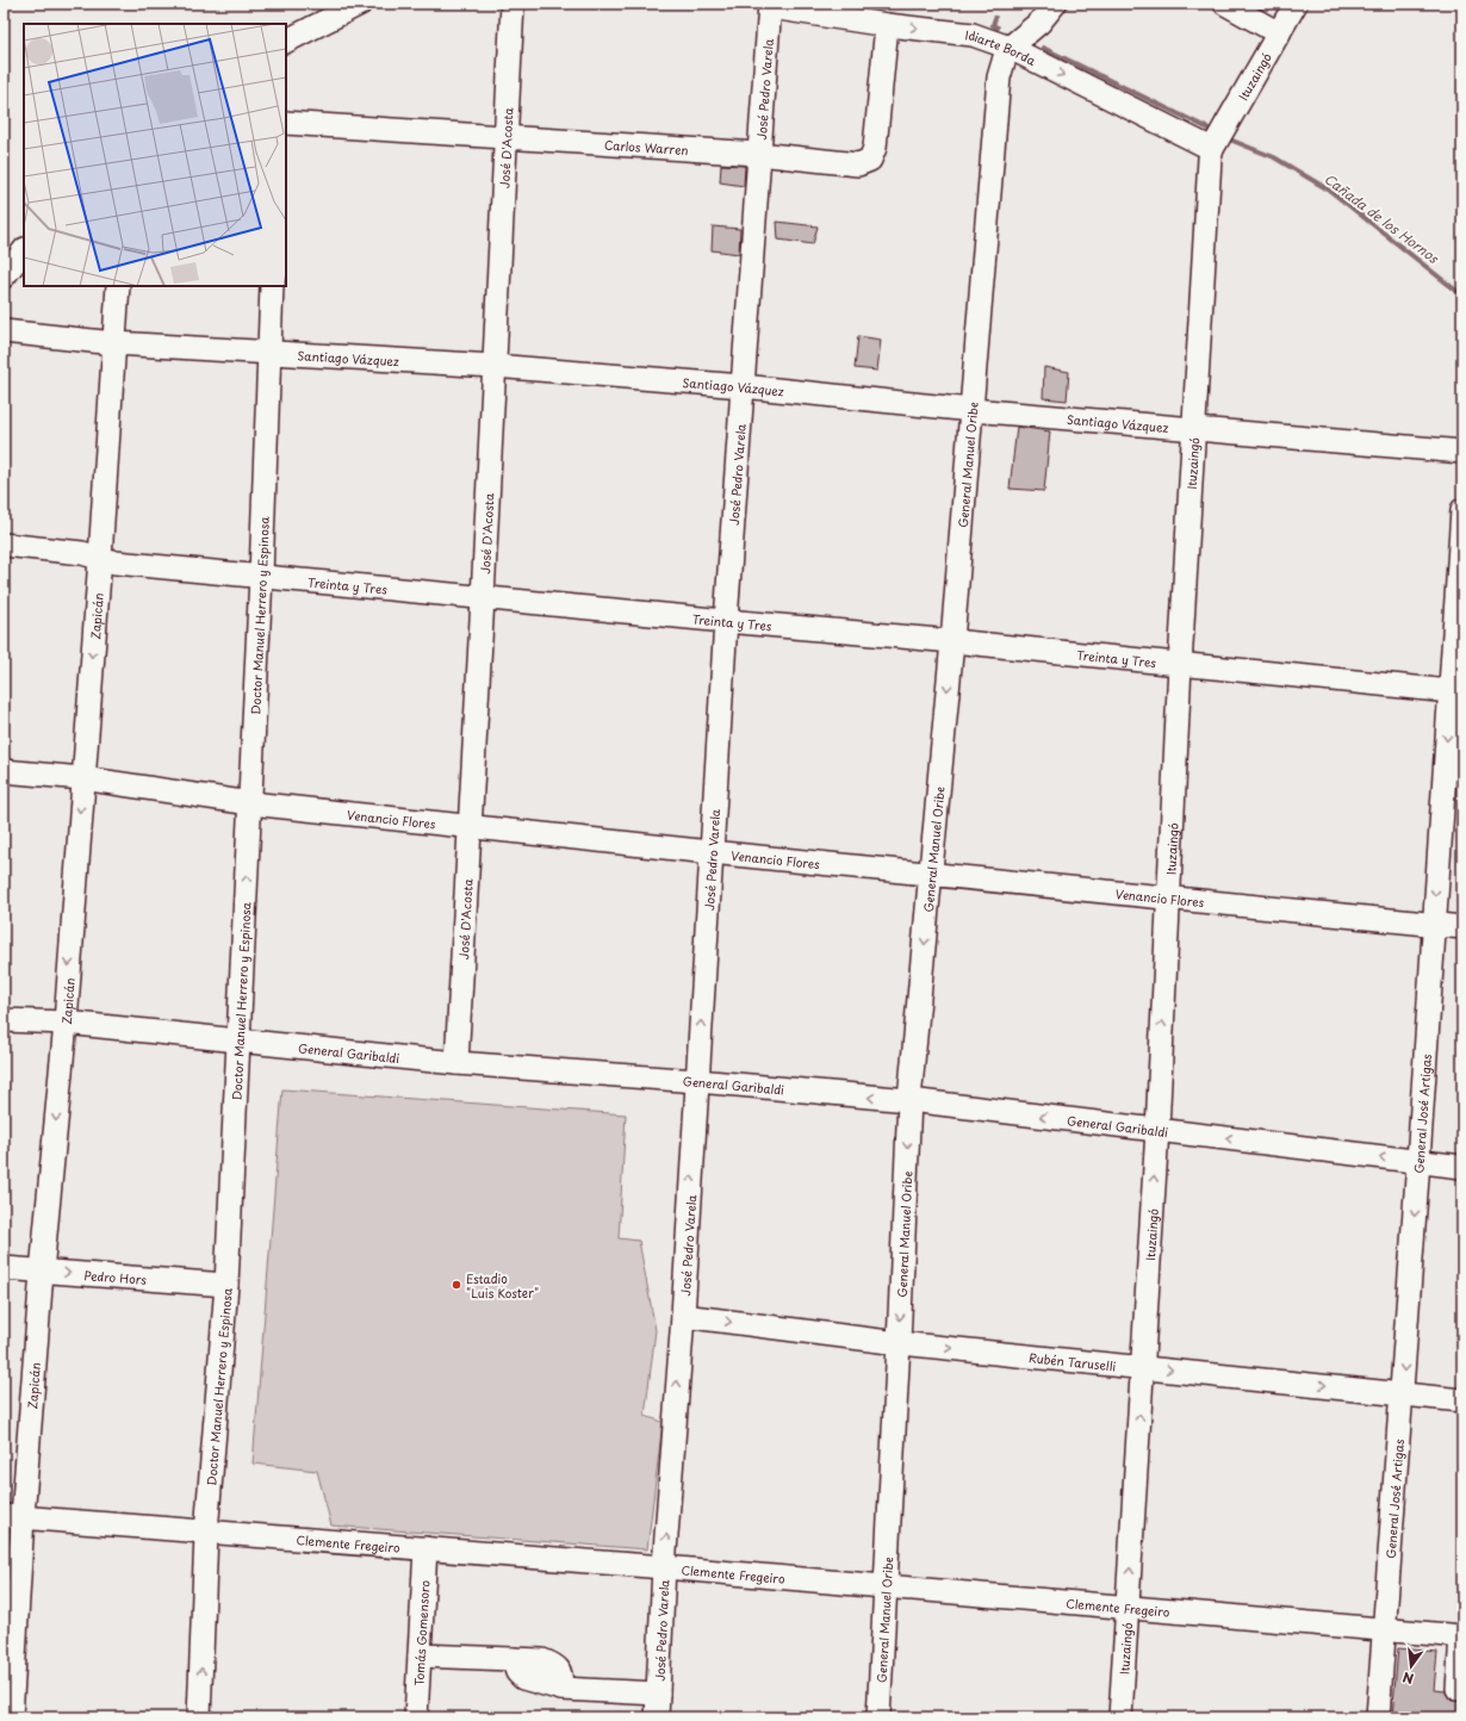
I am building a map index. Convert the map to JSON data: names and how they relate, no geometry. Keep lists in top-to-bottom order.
{
  "streets": {
    "street": [
      "Idiarte Borda",
      "Ituzaingó",
      "José Pedro Varela",
      "Carlos Warren",
      "José D'Acosta",
      "Santiago Vázquez",
      "General Manuel Oribe",
      "Treinta y Tres",
      "Zapicán",
      "Doctor Manuel Herrero y Espinosa",
      "Venancio Flores",
      "General Garibaldi",
      "General José Artigas",
      "Pedro Hors",
      "Rubén Taruselli",
      "Clemente Fregeiro",
      "Tomás Gomensoro"
    ]
  },
  "crossings": [
    ["Idiarte Borda", "Ituzaingó"],
    ["Idiarte Borda", "José Pedro Varela"],
    ["Idiarte Borda", "Carlos Warren"],
    ["Idiarte Borda", "General Manuel Oribe"],
    ["Ituzaingó", "Santiago Vázquez"],
    ["Ituzaingó", "Treinta y Tres"],
    ["Ituzaingó", "Venancio Flores"],
    ["Ituzaingó", "General Garibaldi"],
    ["Ituzaingó", "Rubén Taruselli"],
    ["Ituzaingó", "Clemente Fregeiro"],
    ["José Pedro Varela", "Carlos Warren"],
    ["José Pedro Varela", "Santiago Vázquez"],
    ["José Pedro Varela", "Treinta y Tres"],
    ["José Pedro Varela", "Venancio Flores"],
    ["José Pedro Varela", "General Garibaldi"],
    ["José Pedro Varela", "Rubén Taruselli"],
    ["José Pedro Varela", "Clemente Fregeiro"],
    ["Carlos Warren", "José D'Acosta"],
    ["José D'Acosta", "Santiago Vázquez"],
    ["José D'Acosta", "Treinta y Tres"],
    ["José D'Acosta", "Venancio Flores"],
    ["José D'Acosta", "General Garibaldi"],
    ["Santiago Vázquez", "General Manuel Oribe"],
    ["Santiago Vázquez", "Zapicán"],
    ["Santiago Vázquez", "Doctor Manuel Herrero y Espinosa"],
    ["General Manuel Oribe", "Treinta y Tres"],
    ["General Manuel Oribe", "Venancio Flores"],
    ["General Manuel Oribe", "General Garibaldi"],
    ["General Manuel Oribe", "Rubén Taruselli"],
    ["General Manuel Oribe", "Clemente Fregeiro"],
    ["Treinta y Tres", "Zapicán"],
    ["Treinta y Tres", "Doctor Manuel Herrero y Espinosa"],
    ["Treinta y Tres", "General José Artigas"],
    ["Zapicán", "Venancio Flores"],
    ["Zapicán", "General Garibaldi"],
    ["Zapicán", "Pedro Hors"],
    ["Zapicán", "Clemente Fregeiro"],
    ["Doctor Manuel Herrero y Espinosa", "Venancio Flores"],
    ["Doctor Manuel Herrero y Espinosa", "General Garibaldi"],
    ["Doctor Manuel Herrero y Espinosa", "Pedro Hors"],
    ["Doctor Manuel Herrero y Espinosa", "Clemente Fregeiro"],
    ["Venancio Flores", "General José Artigas"],
    ["General Garibaldi", "General José Artigas"],
    ["General José Artigas", "Rubén Taruselli"],
    ["General José Artigas", "Clemente Fregeiro"],
    ["Clemente Fregeiro", "Tomás Gomensoro"]
  ],
  "one_way": [
    "Idiarte Borda",
    "Ituzaingó",
    "José Pedro Varela",
    "General Manuel Oribe",
    "Zapicán",
    "General Garibaldi",
    "General José Artigas",
    "Pedro Hors",
    "Rubén Taruselli"
  ],
  "water": ["Cañada de los Hornos"],
  "places": ["Estadio \"Luis Koster\""],
  "north": "bottom"
}
